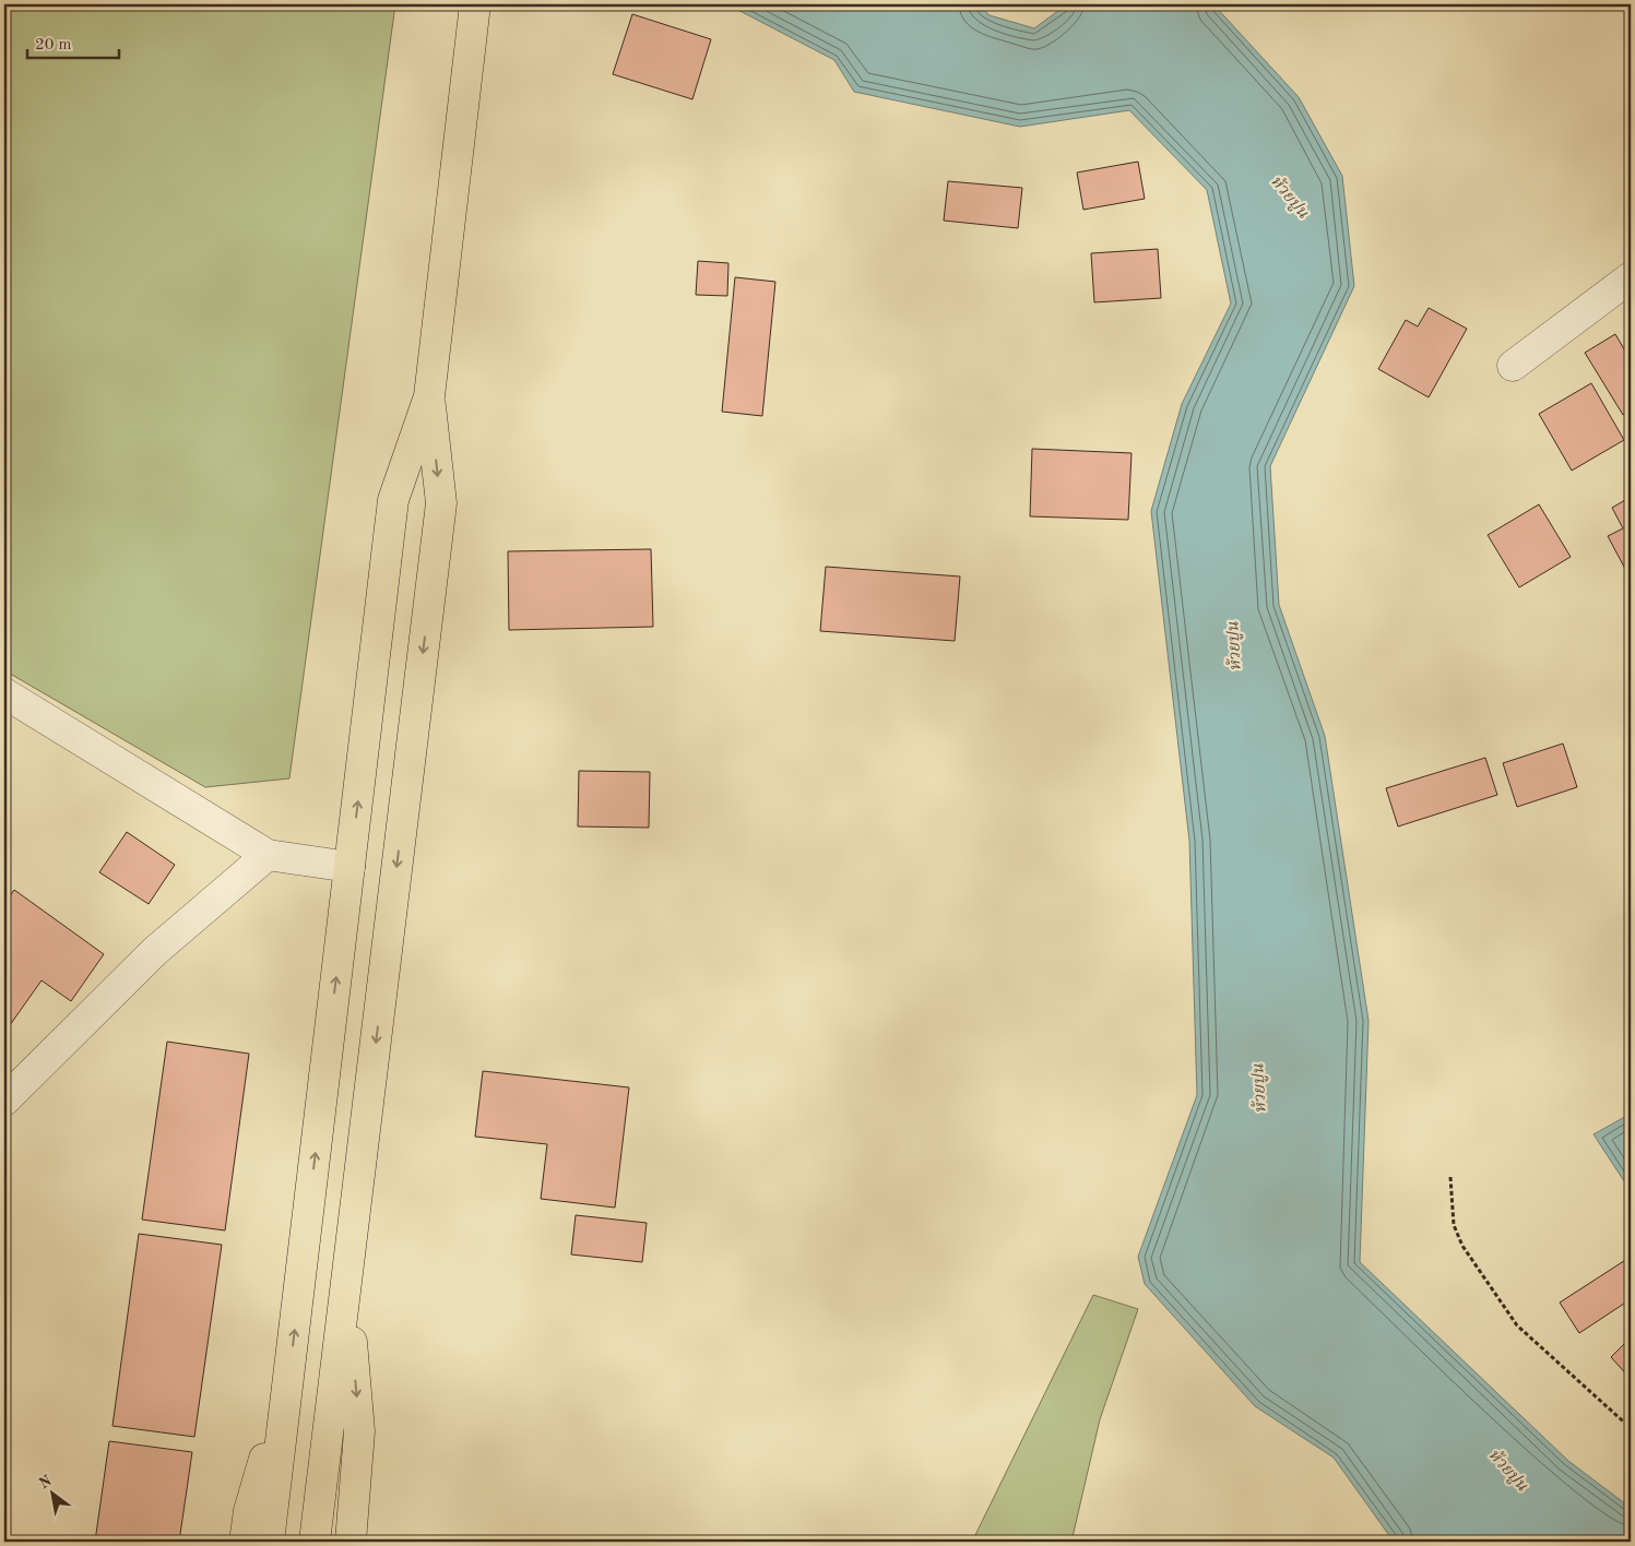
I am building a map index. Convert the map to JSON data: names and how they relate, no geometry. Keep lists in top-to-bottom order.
{
  "water": ["ห้วยปูน"],
  "scale_bar": "20 m",
  "north": "top left"
}
